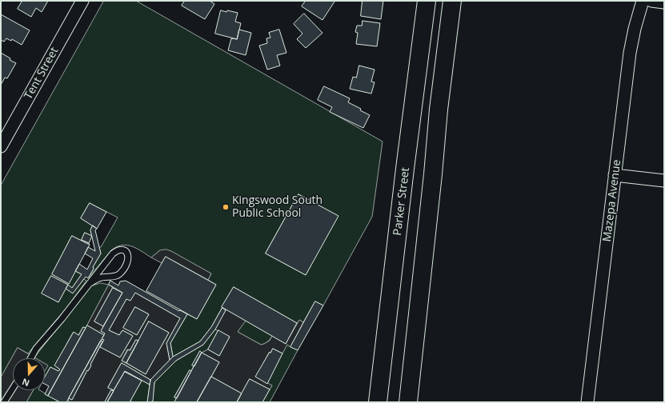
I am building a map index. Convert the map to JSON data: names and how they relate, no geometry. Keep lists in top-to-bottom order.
{
  "streets": {
    "highway": ["Parker Street"],
    "street": ["Tent Street", "Mazepa Avenue"]
  },
  "places": ["Kingswood South Public School"],
  "north": "bottom"
}
